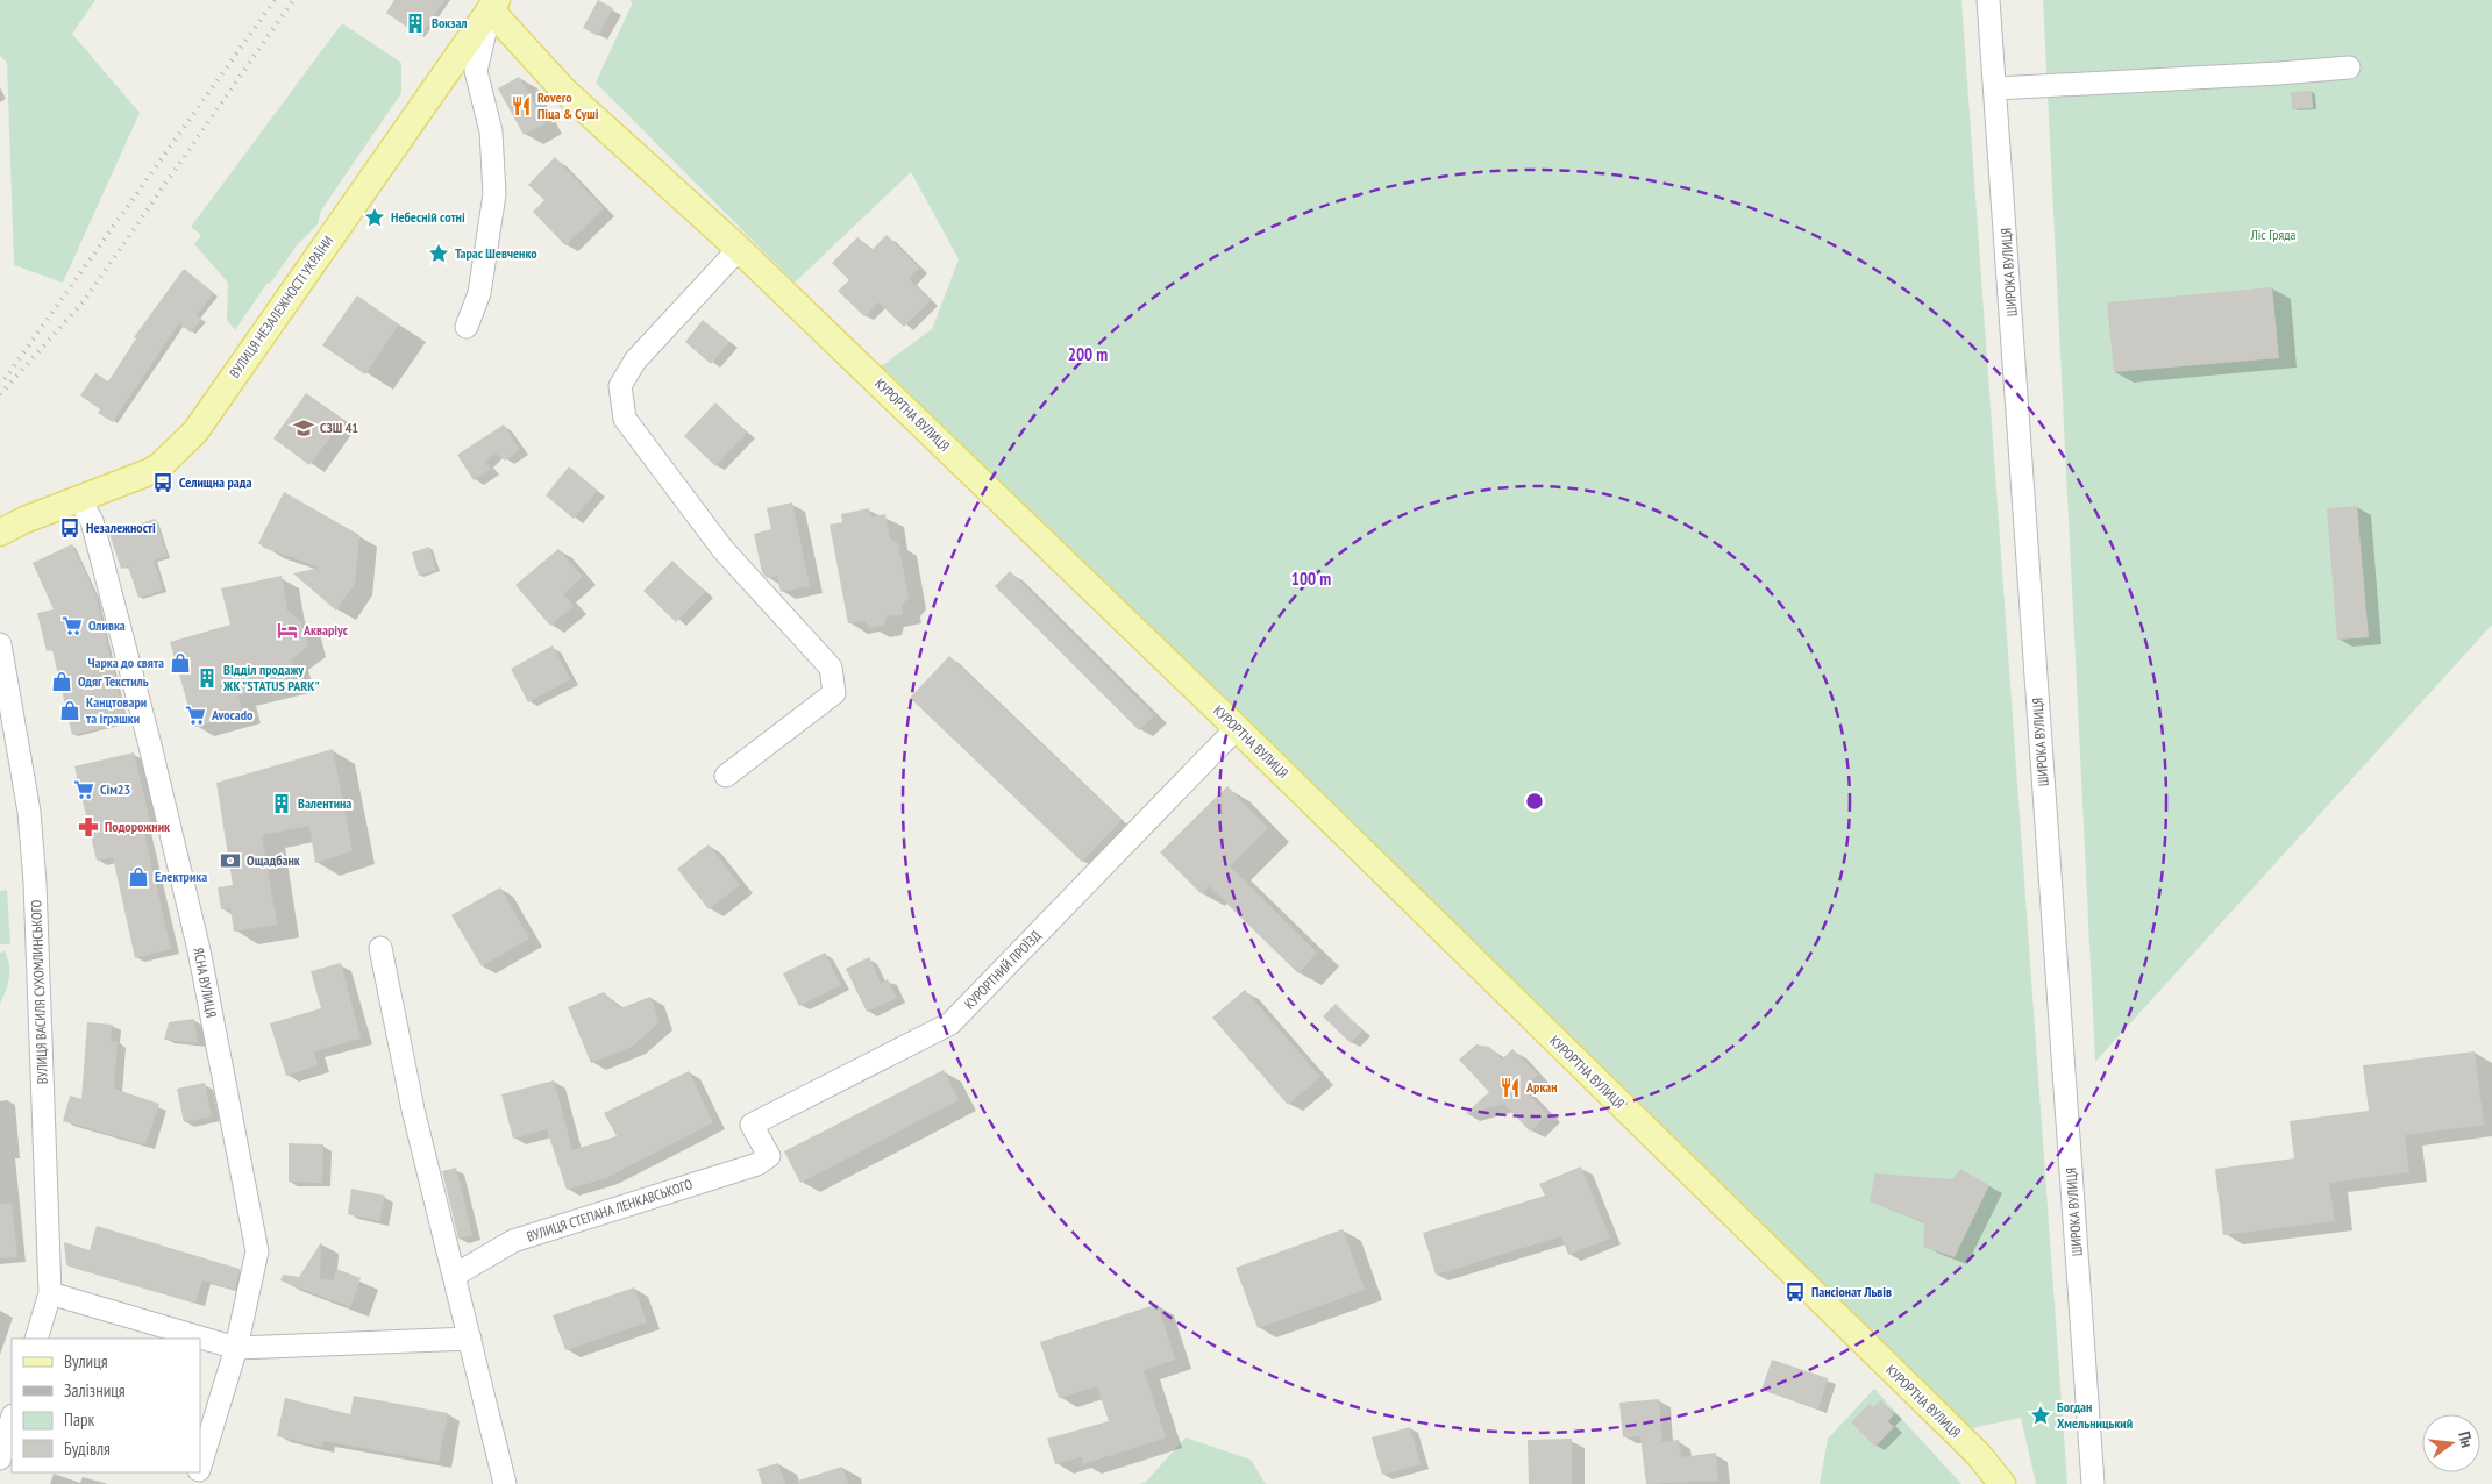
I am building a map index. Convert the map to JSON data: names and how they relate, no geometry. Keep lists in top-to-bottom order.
{
  "streets": {
    "main road": ["ВУЛИЦЯ НЕЗАЛЕЖНОСТІ УКРАЇНИ", "КУРОРТНА ВУЛИЦЯ"],
    "street": [
      "ШИРОКА ВУЛИЦЯ",
      "КУРОРТНИЙ ПРОЇЗД",
      "ЯСНА ВУЛИЦЯ",
      "ВУЛИЦЯ ВАСИЛЯ СУХОМЛИНСЬКОГО",
      "ВУЛИЦЯ СТЕПАНА ЛЕНКАВСЬКОГО"
    ]
  },
  "crossings": [
    ["ВУЛИЦЯ НЕЗАЛЕЖНОСТІ УКРАЇНИ", "КУРОРТНА ВУЛИЦЯ"],
    ["ВУЛИЦЯ НЕЗАЛЕЖНОСТІ УКРАЇНИ", "ЯСНА ВУЛИЦЯ"],
    ["КУРОРТНА ВУЛИЦЯ", "КУРОРТНИЙ ПРОЇЗД"],
    ["КУРОРТНИЙ ПРОЇЗД", "ВУЛИЦЯ СТЕПАНА ЛЕНКАВСЬКОГО"]
  ],
  "parks": ["Ліс Гряда"],
  "places": {
    "building": ["Вокзал", "ВІдділ продажу ЖК \"STATUS PARK\"", "Валентина"],
    "restaurant": ["Rovero Піца & Суші", "Аркан"],
    "place": ["Небесній сотні", "Тарас Шевченко", "Богдан Хмельницький"],
    "school or university": ["СЗШ 41"],
    "bus stop": ["Селищна рада", "Незалежності", "Пансіонат Львів"],
    "supermarket": ["Оливка", "Avocado", "Сім23"],
    "hotel": ["Акваріус"],
    "shop": [
      "Чарка до свята",
      "Одяг Текстиль",
      "Канцтовари та іграшки",
      "Електрика"
    ],
    "pharmacy": ["Подорожник"],
    "bank": ["Ощадбанк"]
  },
  "legend": [
    "Вулиця",
    "Залізниця",
    "Парк",
    "Будівля"
  ],
  "north": "right",
  "rings": ["200 m", "100 m"]
}
